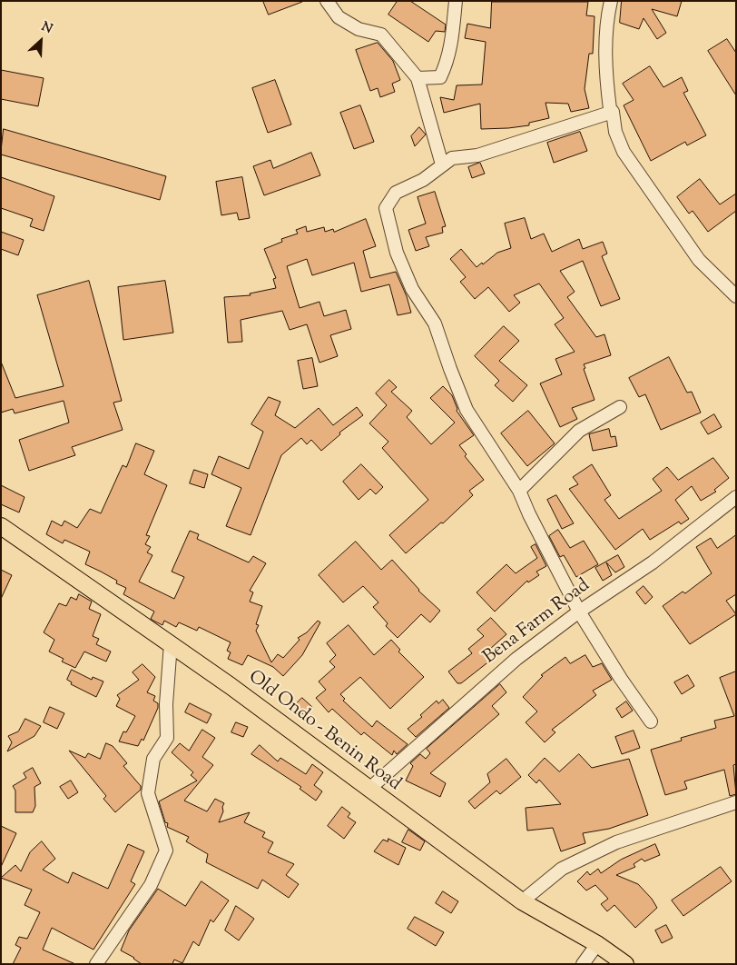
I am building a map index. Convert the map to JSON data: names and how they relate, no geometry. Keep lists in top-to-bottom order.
{
  "streets": {
    "main road": ["Old Ondo - Benin Road"],
    "street": ["Bena Farm Road"]
  },
  "crossings": [
    ["Bena Farm Road", "Old Ondo - Benin Road"]
  ],
  "north": "top right"
}
